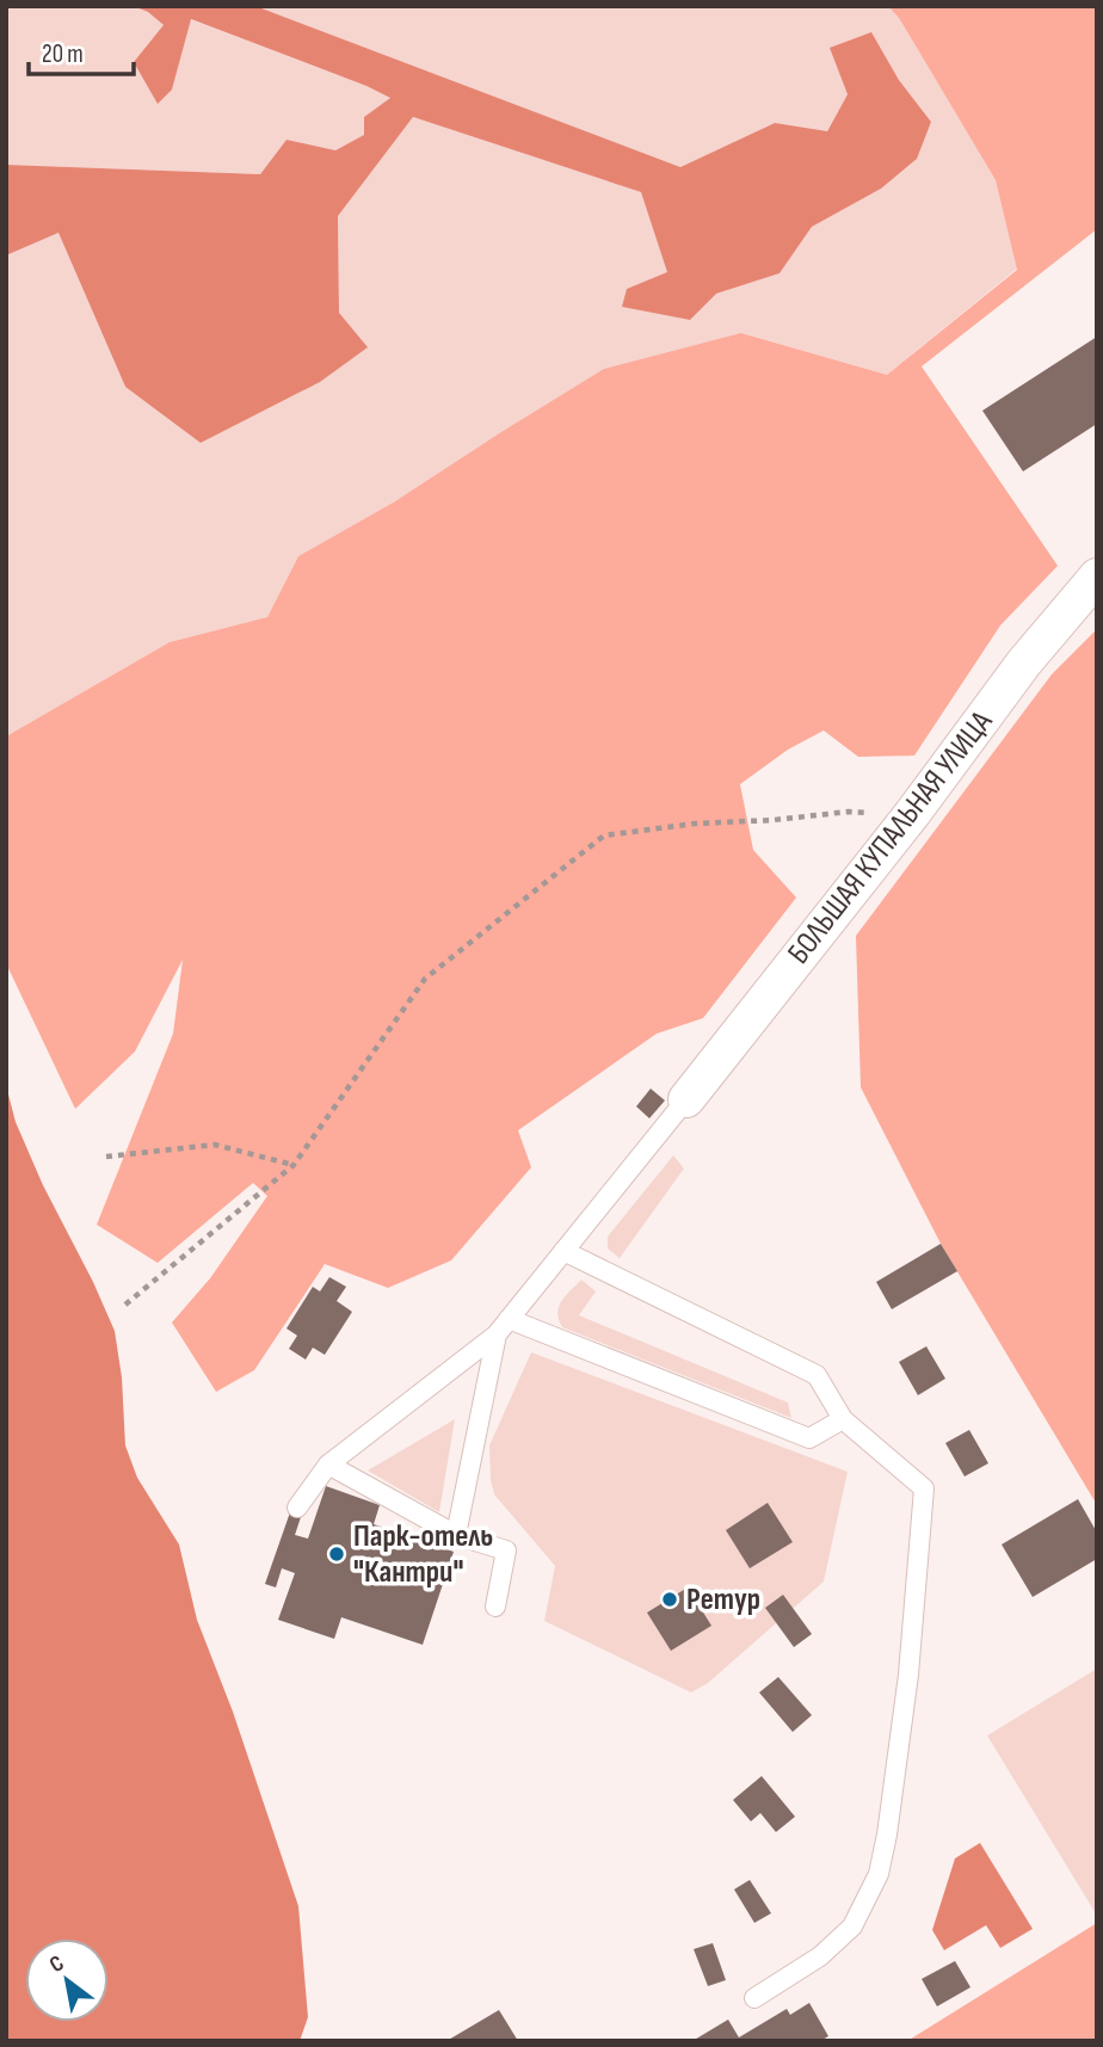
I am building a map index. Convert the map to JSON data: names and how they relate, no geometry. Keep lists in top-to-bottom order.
{
  "streets": {
    "street": ["БОЛЬШАЯ КУПАЛЬНАЯ УЛИЦА"]
  },
  "places": ["Парк-отель \"Кантри\"", "Ретур"],
  "scale_bar": "20 m",
  "north": "top left"
}
